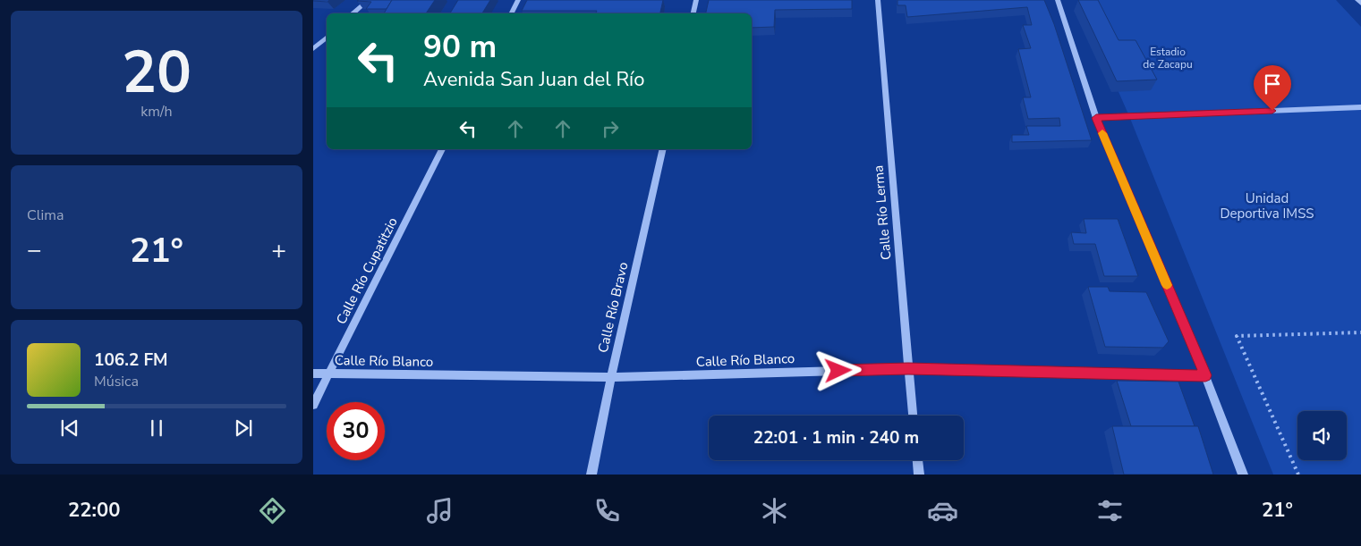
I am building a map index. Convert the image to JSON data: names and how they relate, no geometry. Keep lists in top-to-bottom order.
{
  "streets": {
    "street": [
      "Calle Río Lerma",
      "Calle Río Cupatitzio",
      "Calle Río Bravo",
      "Calle Río Blanco"
    ]
  },
  "crossings": [
    ["Calle Río Lerma", "Calle Río Blanco"],
    ["Calle Río Cupatitzio", "Calle Río Blanco"],
    ["Calle Río Bravo", "Calle Río Blanco"]
  ],
  "parks": ["Estadio de Zacapu", "Unidad Deportiva IMSS"],
  "page": {
    "tile": [
      ["20", "km/h"],
      "Clima"
    ],
    "turn": ["90 m", "Avenida San Juan del Río"],
    "heat": ["−", "21°", "+"],
    "song": ["106.2 FM", "Música"],
    "limit": "30",
    "trip": "22:01 · 1 min · 240 m",
    "tabs": ["22:00", "21°"]
  }
}
